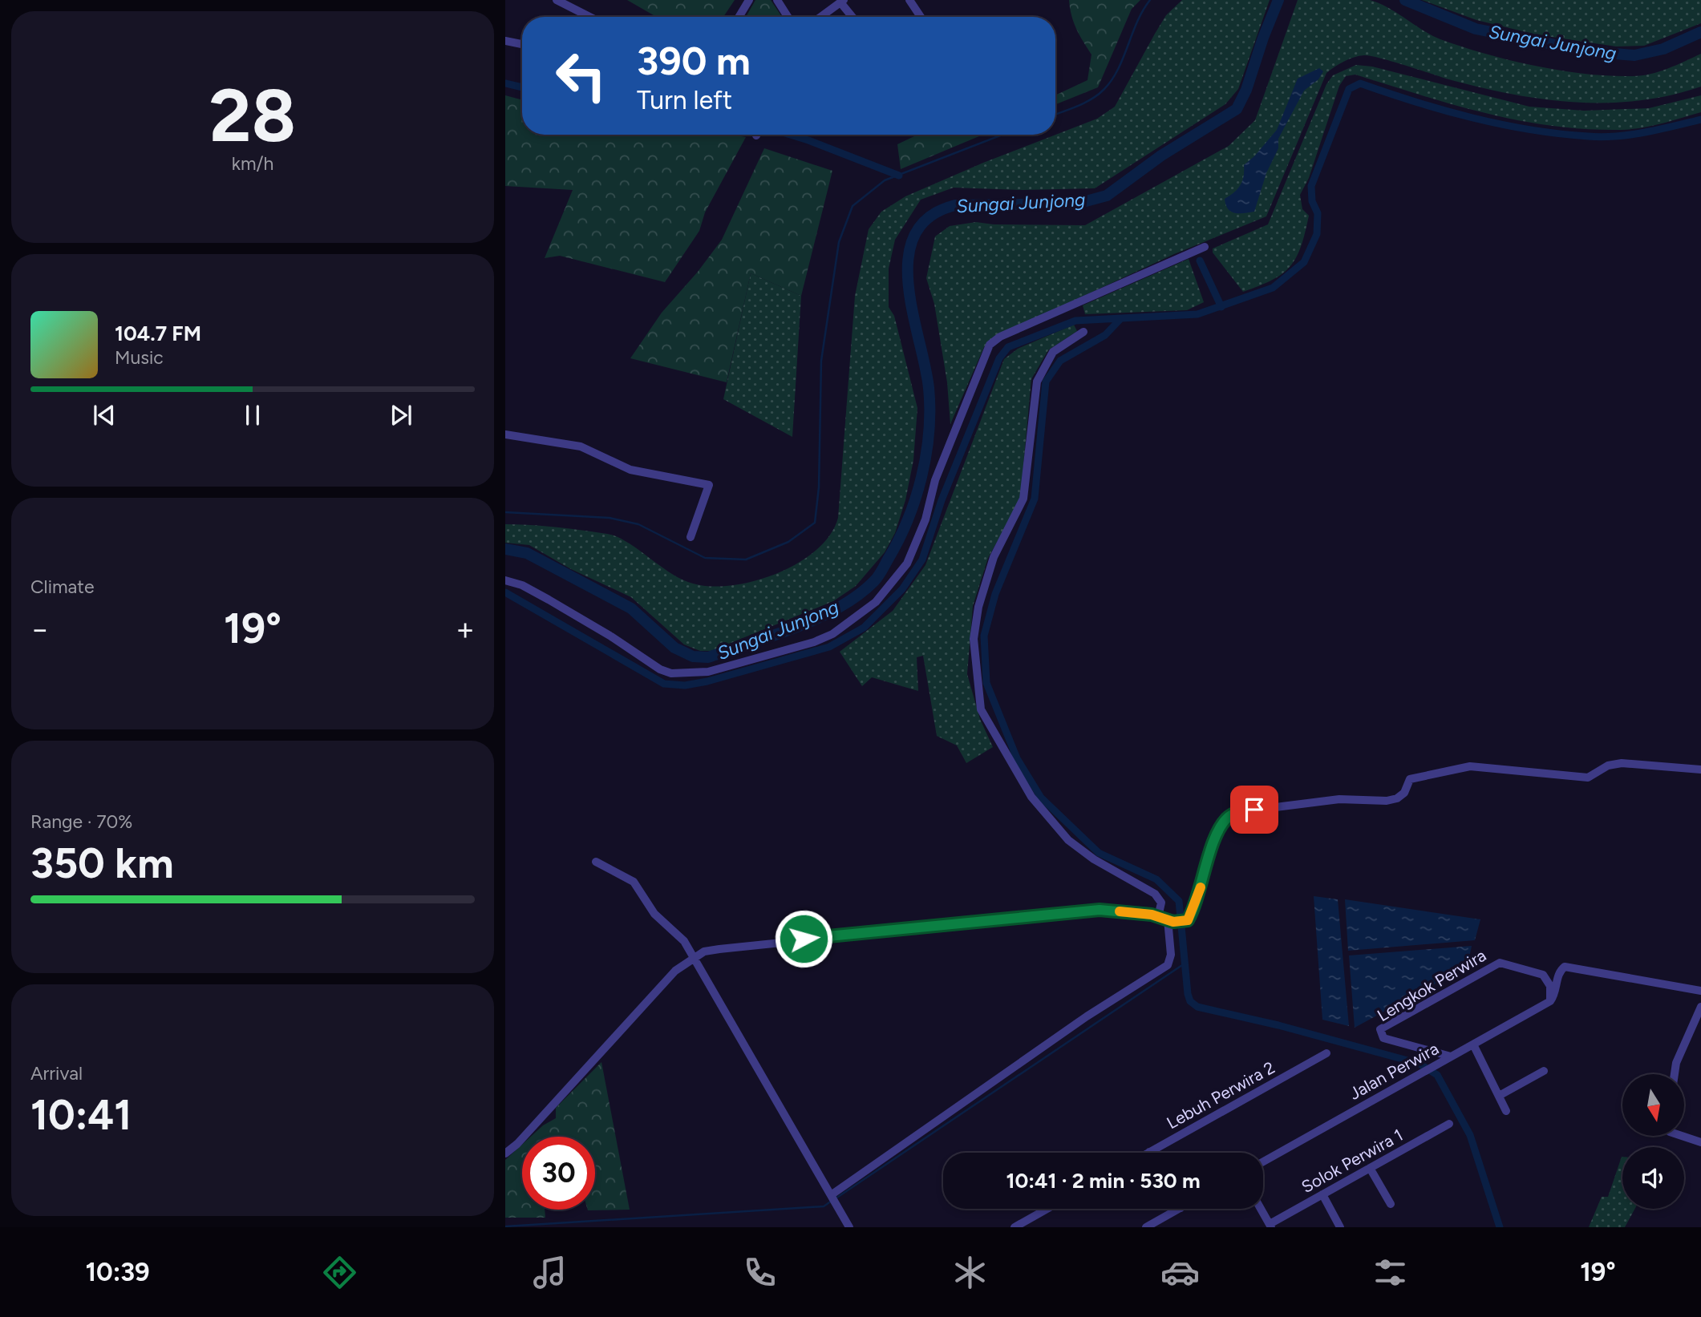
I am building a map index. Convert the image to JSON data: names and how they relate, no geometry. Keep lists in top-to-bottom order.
{
  "streets": {
    "street": [
      "Lengkok Perwira",
      "Jalan Perwira",
      "Lebuh Perwira 2",
      "Solok Perwira 1"
    ]
  },
  "crossings": [
    ["Lengkok Perwira", "Jalan Perwira"]
  ],
  "water": ["Sungai Junjong"],
  "north": "bottom",
  "page": {
    "tile": [
      ["28", "km/h"],
      "Climate",
      ["Range · 70%", "350 km"],
      ["Arrival", "10:41"]
    ],
    "turn": ["390 m", "Turn left"],
    "song": ["104.7 FM", "Music"],
    "heat": ["−", "19°", "+"],
    "limit": "30",
    "trip": "10:41 · 2 min · 530 m",
    "tabs": ["10:39", "19°"]
  }
}
